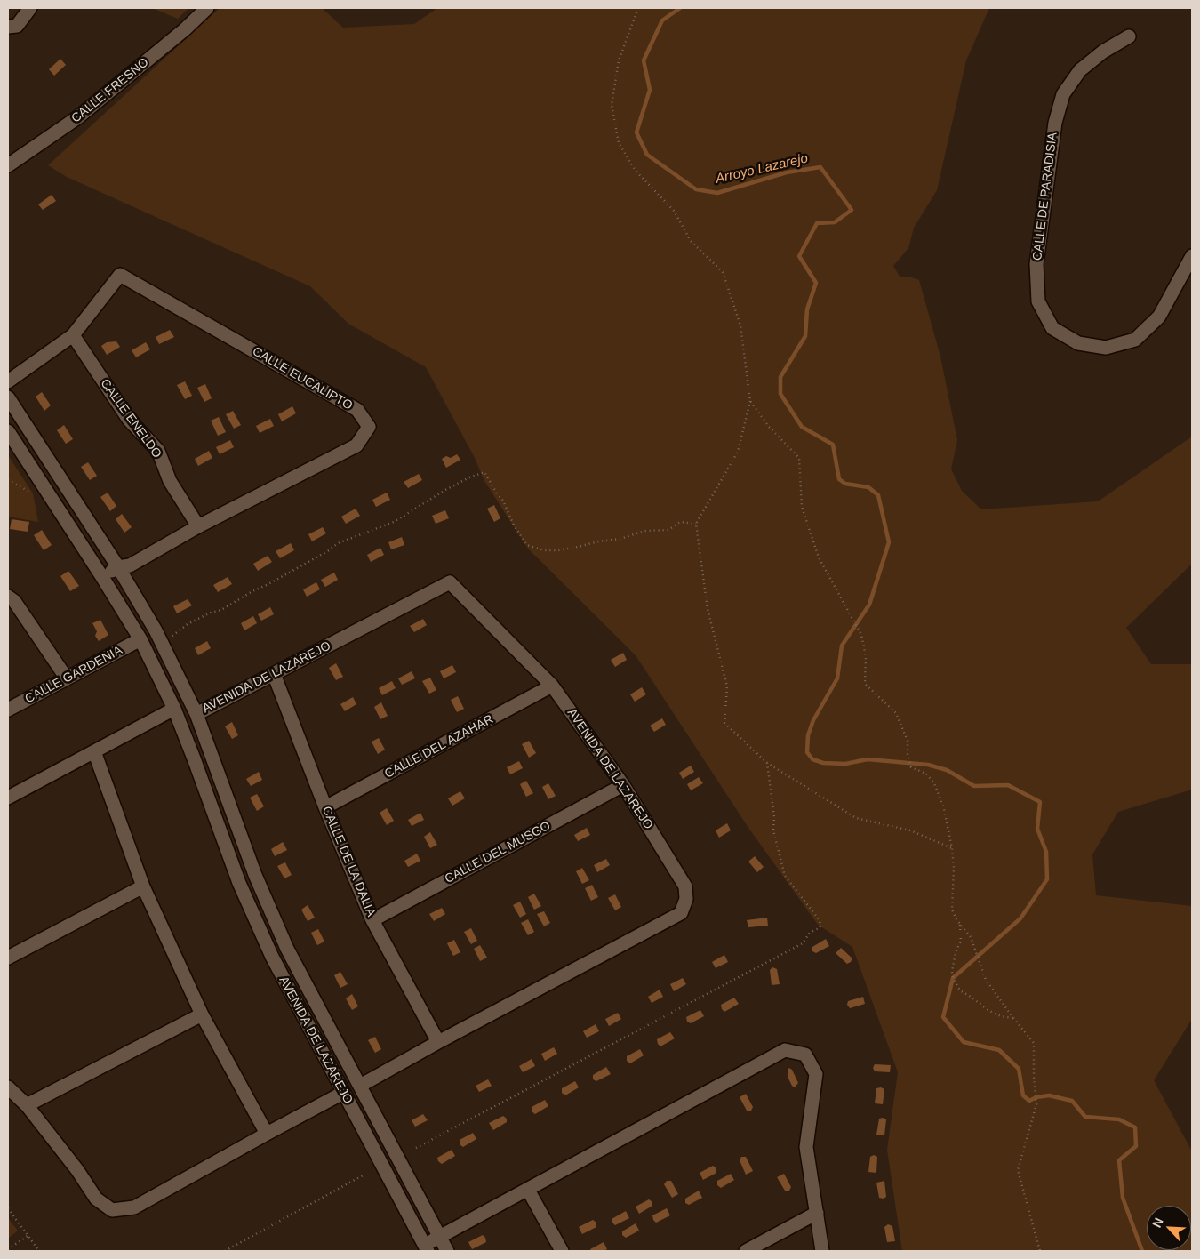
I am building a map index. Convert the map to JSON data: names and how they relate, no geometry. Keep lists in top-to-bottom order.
{
  "streets": {
    "street": [
      "CALLE FRESNO",
      "CALLE DE PARADISIA",
      "CALLE EUCALIPTO",
      "CALLE ENELDO",
      "CALLE GARDENIA",
      "AVENIDA DE LAZAREJO",
      "CALLE DEL AZAHAR",
      "CALLE DEL MUSGO",
      "CALLE DE LA DALIA"
    ]
  },
  "crossings": [
    ["CALLE EUCALIPTO", "CALLE ENELDO"],
    ["CALLE EUCALIPTO", "AVENIDA DE LAZAREJO"],
    ["CALLE GARDENIA", "AVENIDA DE LAZAREJO"],
    ["AVENIDA DE LAZAREJO", "CALLE DEL AZAHAR"],
    ["AVENIDA DE LAZAREJO", "CALLE DEL MUSGO"],
    ["AVENIDA DE LAZAREJO", "CALLE DE LA DALIA"],
    ["CALLE DEL AZAHAR", "CALLE DE LA DALIA"],
    ["CALLE DEL MUSGO", "CALLE DE LA DALIA"]
  ],
  "water": ["Arroyo Lazarejo"],
  "north": "top left"
}
